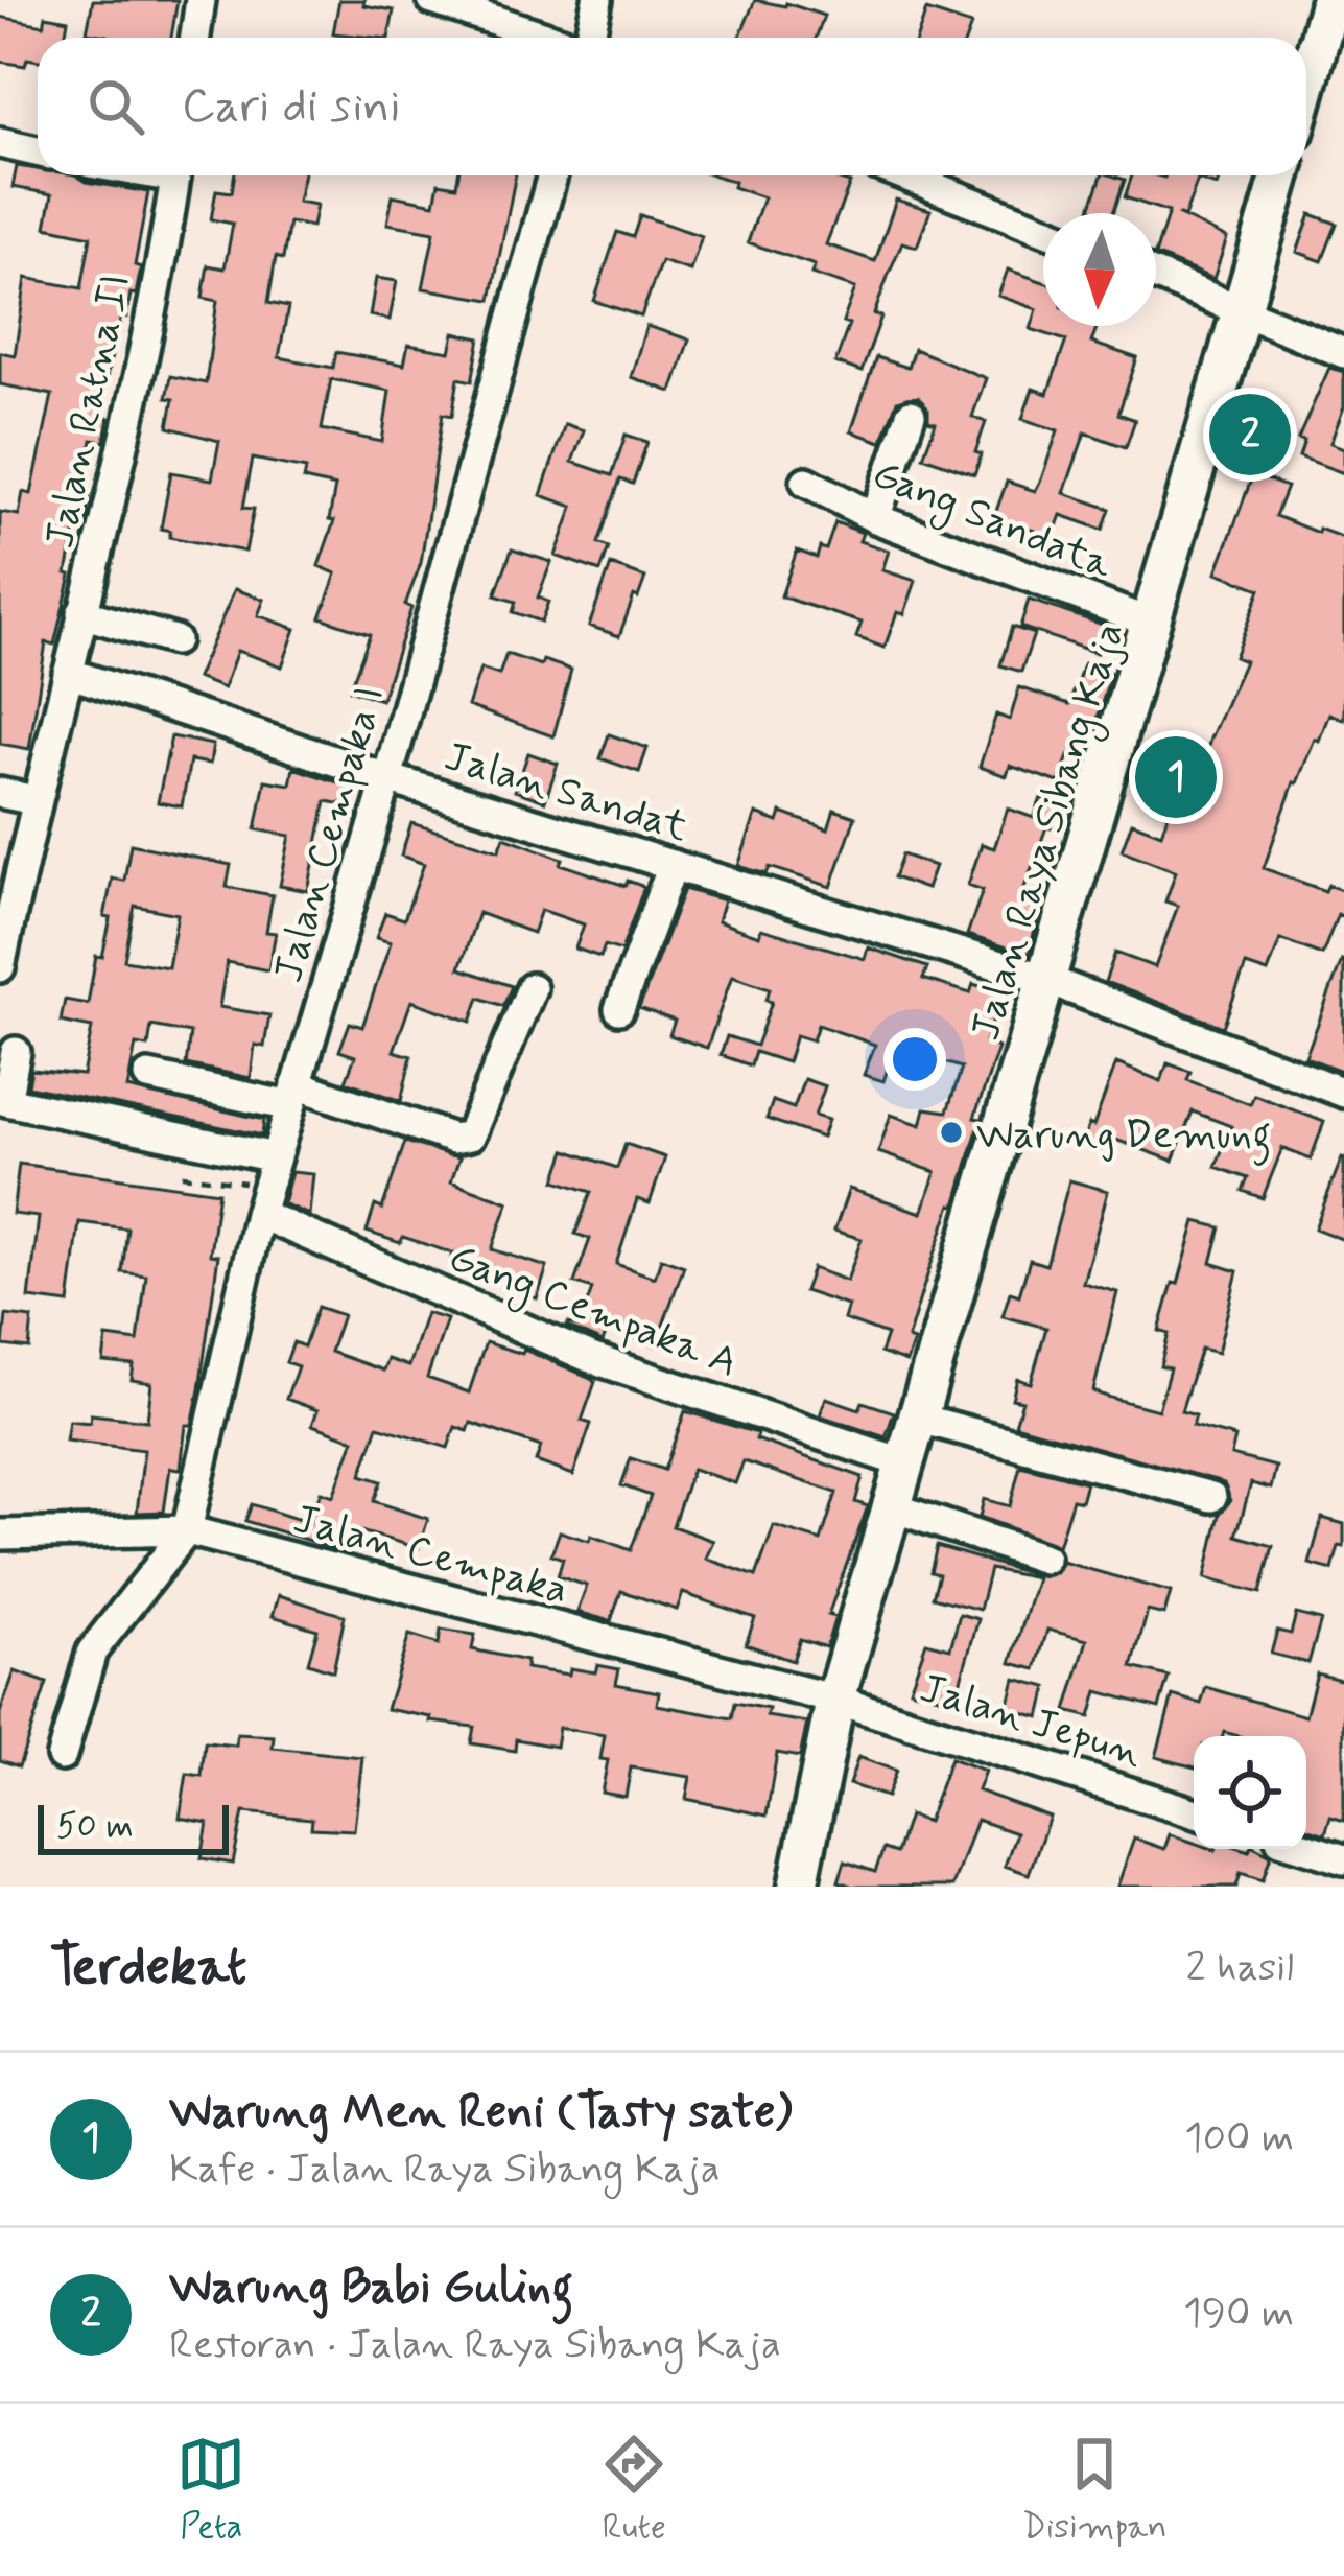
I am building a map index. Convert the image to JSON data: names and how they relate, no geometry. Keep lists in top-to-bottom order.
{
  "streets": {
    "main road": ["Jalan Raya Sibang Kaja"],
    "street": [
      "Jalan Ratna II",
      "Gang Sandata",
      "Jalan Sandat",
      "Jalan Cempaka I",
      "Gang Cempaka A",
      "Jalan Cempaka",
      "Jalan Jepun"
    ]
  },
  "crossings": [
    ["Jalan Ratna II", "Jalan Sandat"],
    ["Gang Sandata", "Jalan Raya Sibang Kaja"],
    ["Jalan Sandat", "Jalan Raya Sibang Kaja"],
    ["Jalan Sandat", "Jalan Cempaka I"],
    ["Jalan Raya Sibang Kaja", "Gang Cempaka A"],
    ["Jalan Raya Sibang Kaja", "Jalan Cempaka"],
    ["Jalan Raya Sibang Kaja", "Jalan Jepun"],
    ["Jalan Cempaka I", "Gang Cempaka A"],
    ["Jalan Cempaka I", "Jalan Cempaka"],
    ["Jalan Cempaka", "Jalan Jepun"]
  ],
  "places": ["Warung Demung"],
  "scale_bar": "50 m",
  "north": "bottom",
  "page": {
    "search": "Cari di sini",
    "pins": ["2", "1"],
    "scale": "50 m",
    "heading": ["Terdekat", "2 hasil"],
    "list": [
      {
        "mark": "1",
        "name": "Warung Men Reni (Tasty sate)",
        "note": "Kafe · Jalan Raya Sibang Kaja",
        "value": "100 m"
      },
      {
        "mark": "2",
        "name": "Warung Babi Guling",
        "note": "Restoran · Jalan Raya Sibang Kaja",
        "value": "190 m"
      }
    ],
    "nav": ["Peta", "Rute", "Disimpan"]
  }
}
